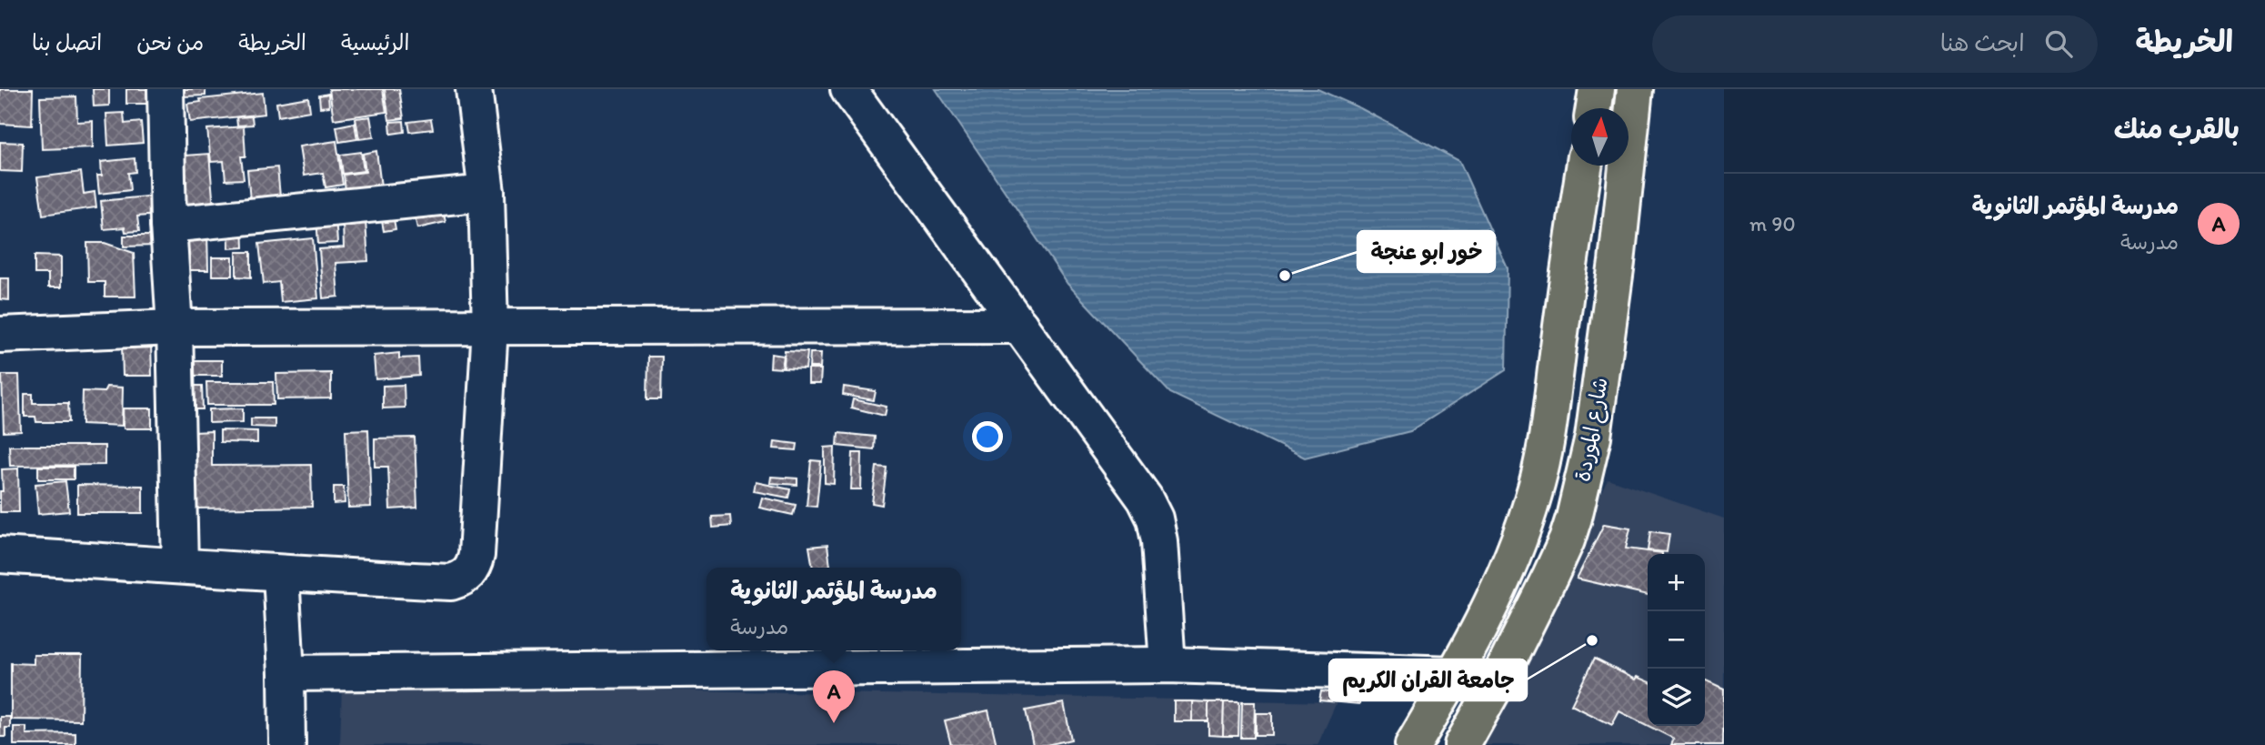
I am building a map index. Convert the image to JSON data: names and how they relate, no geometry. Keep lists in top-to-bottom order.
{
  "streets": {
    "main road": ["شارع الموردة"]
  },
  "places": ["خور ابو عنجة", "جامعة القران الكريم"],
  "north": "top",
  "page": {
    "header": "الخريطة",
    "search": "ابحث هنا",
    "nav": [
      "الرئيسية",
      "الخريطة",
      "من نحن",
      "اتصل بنا"
    ],
    "heading": "بالقرب منك",
    "list": [
      {
        "mark": "A",
        "name": "مدرسة المؤتمر الثانوية",
        "note": "مدرسة",
        "value": "90 m"
      }
    ],
    "map_buttons": ["+", "−"],
    "popup": ["مدرسة المؤتمر الثانوية", "مدرسة"],
    "pins": "A"
  }
}
